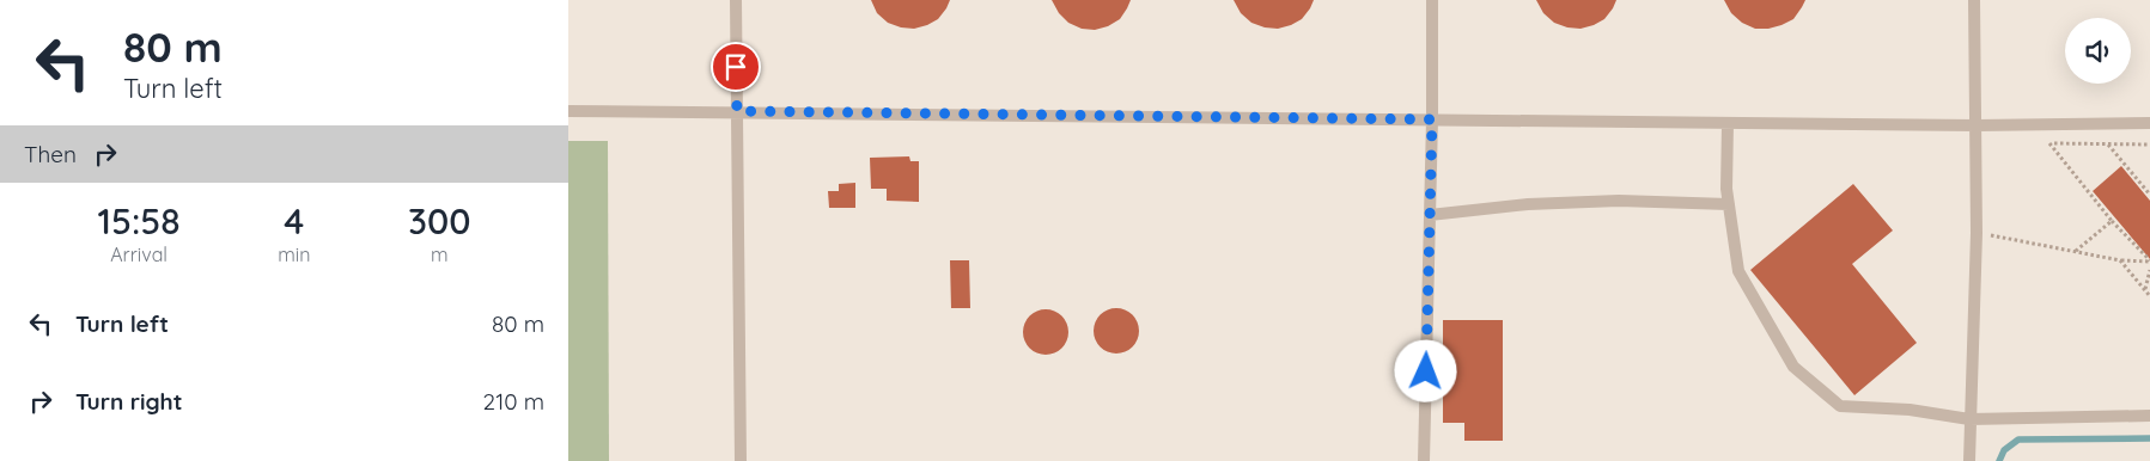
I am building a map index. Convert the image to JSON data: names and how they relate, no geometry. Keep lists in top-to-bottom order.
{
  "page": {
    "turn": ["80 m", "Turn left"],
    "then": "Then",
    "eta": [
      "15:58",
      "Arrival",
      "4",
      "min",
      "300",
      "m"
    ],
    "list": [
      {
        "name": "Turn left",
        "value": "80 m"
      },
      {
        "name": "Turn right",
        "value": "210 m"
      }
    ]
  }
}
